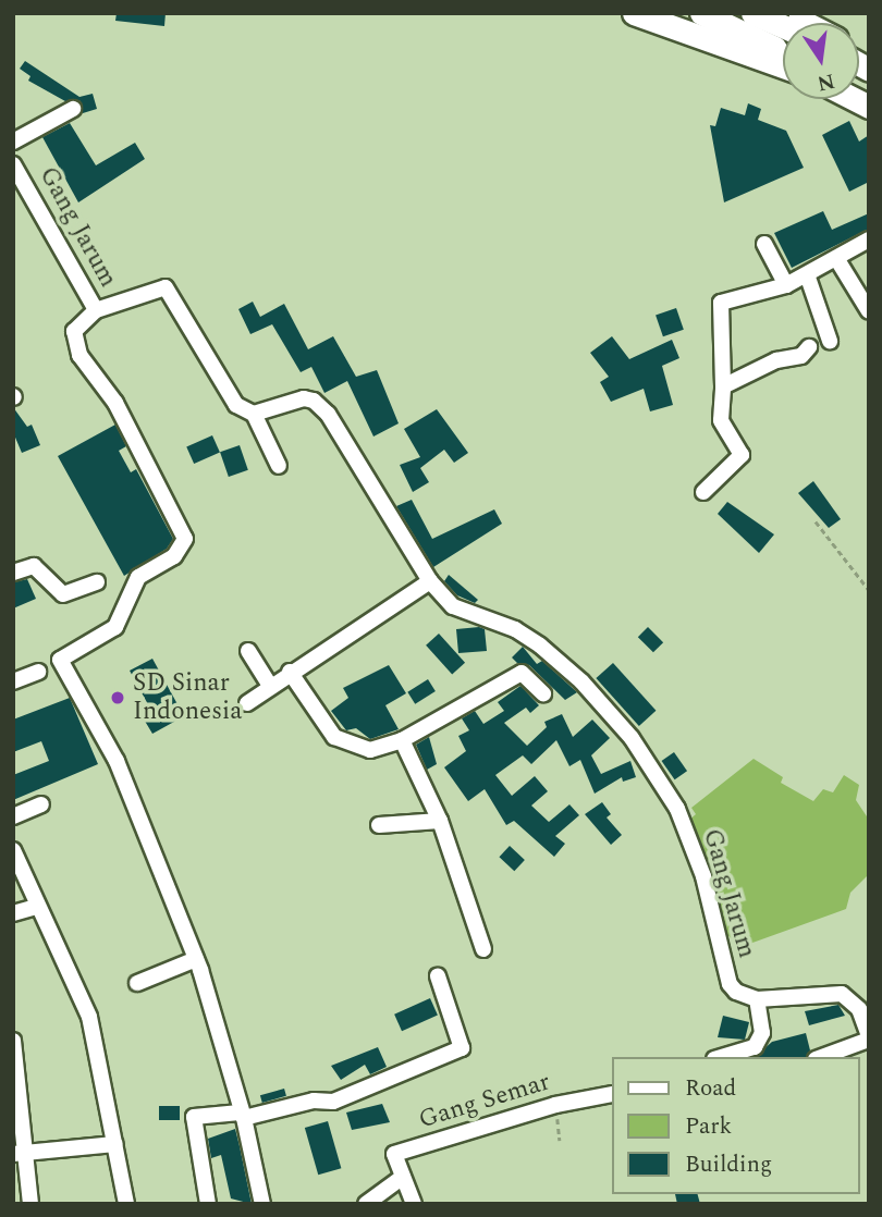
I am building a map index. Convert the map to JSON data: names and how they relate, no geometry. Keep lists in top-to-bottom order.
{
  "streets": {
    "street": ["Gang Jarum", "Gang Semar"]
  },
  "places": ["SD Sinar Indonesia"],
  "legend": ["Road", "Park", "Building"],
  "north": "bottom"
}
